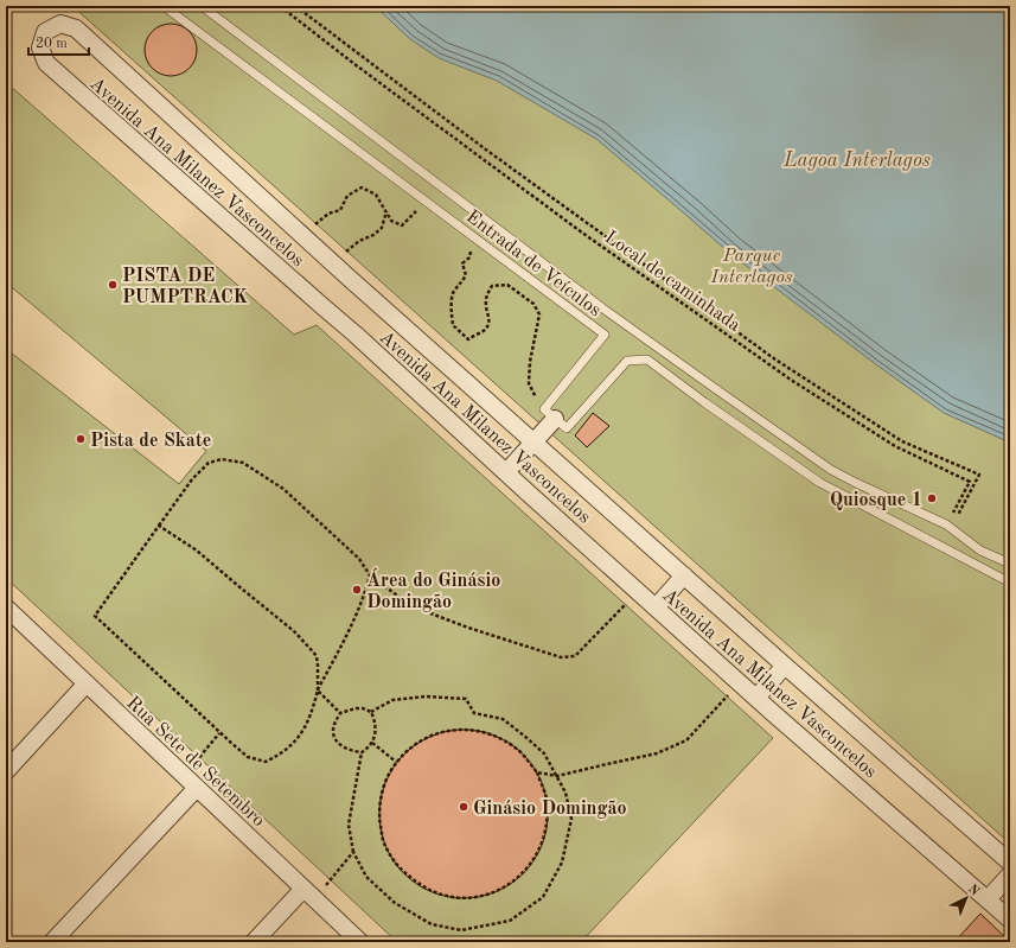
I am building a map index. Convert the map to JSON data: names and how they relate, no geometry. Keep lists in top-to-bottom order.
{
  "streets": {
    "street": ["Avenida Ana Milanez Vasconcelos", "Rua Sete de Setembro"],
    "lane": ["Entrada de Veículos"],
    "path": ["Local de caminhada"]
  },
  "crossings": [
    ["Entrada de Veículos", "Local de caminhada"]
  ],
  "water": ["Lagoa Interlagos"],
  "parks": ["Parque Interlagos"],
  "places": [
    "PISTA DE PUMPTRACK",
    "Pista de Skate",
    "Quiosque 1",
    "Área do Ginásio Domingão",
    "Ginásio Domingão"
  ],
  "scale_bar": "20 m",
  "north": "top right"
}
